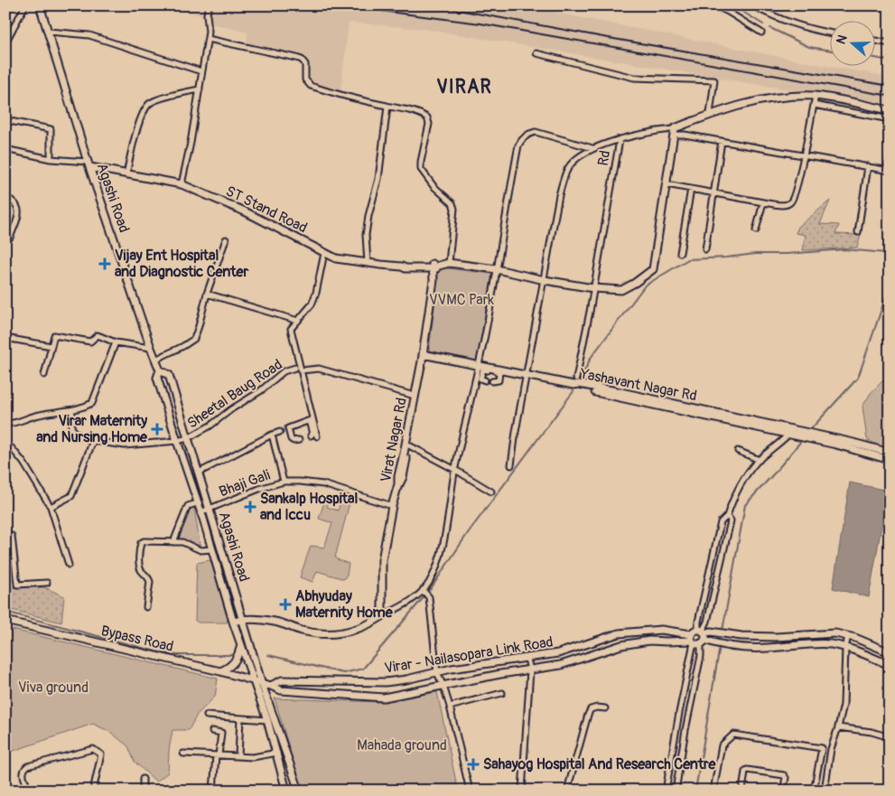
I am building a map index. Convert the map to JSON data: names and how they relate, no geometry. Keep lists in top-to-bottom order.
{
  "streets": {
    "street": [
      "Rd",
      "Agashi Road",
      "ST Stand Road",
      "Yashavant Nagar Rd",
      "Sheetal Baug Road",
      "Virat Nagar Rd",
      "Bhaji Gali",
      "Bypass Road",
      "Virar - Nailasopara Link Road"
    ]
  },
  "crossings": [
    ["Rd", "Yashavant Nagar Rd"],
    ["Agashi Road", "ST Stand Road"],
    ["Agashi Road", "Sheetal Baug Road"],
    ["Agashi Road", "Bhaji Gali"],
    ["Agashi Road", "Bypass Road"],
    ["ST Stand Road", "Virat Nagar Rd"],
    ["Yashavant Nagar Rd", "Virat Nagar Rd"],
    ["Virat Nagar Rd", "Bhaji Gali"],
    ["Bypass Road", "Virar - Nailasopara Link Road"]
  ],
  "districts": ["VIRAR"],
  "parks": ["VVMC Park", "Viva ground", "Mahada ground"],
  "places": {
    "health": [
      "Vijay Ent Hospital and Diagnostic Center",
      "Virar Maternity and Nursing Home",
      "Sankalp Hospital and Iccu",
      "Abhyuday Maternity Home",
      "Sahayog Hospital And Research Centre"
    ]
  },
  "north": "left"
}
